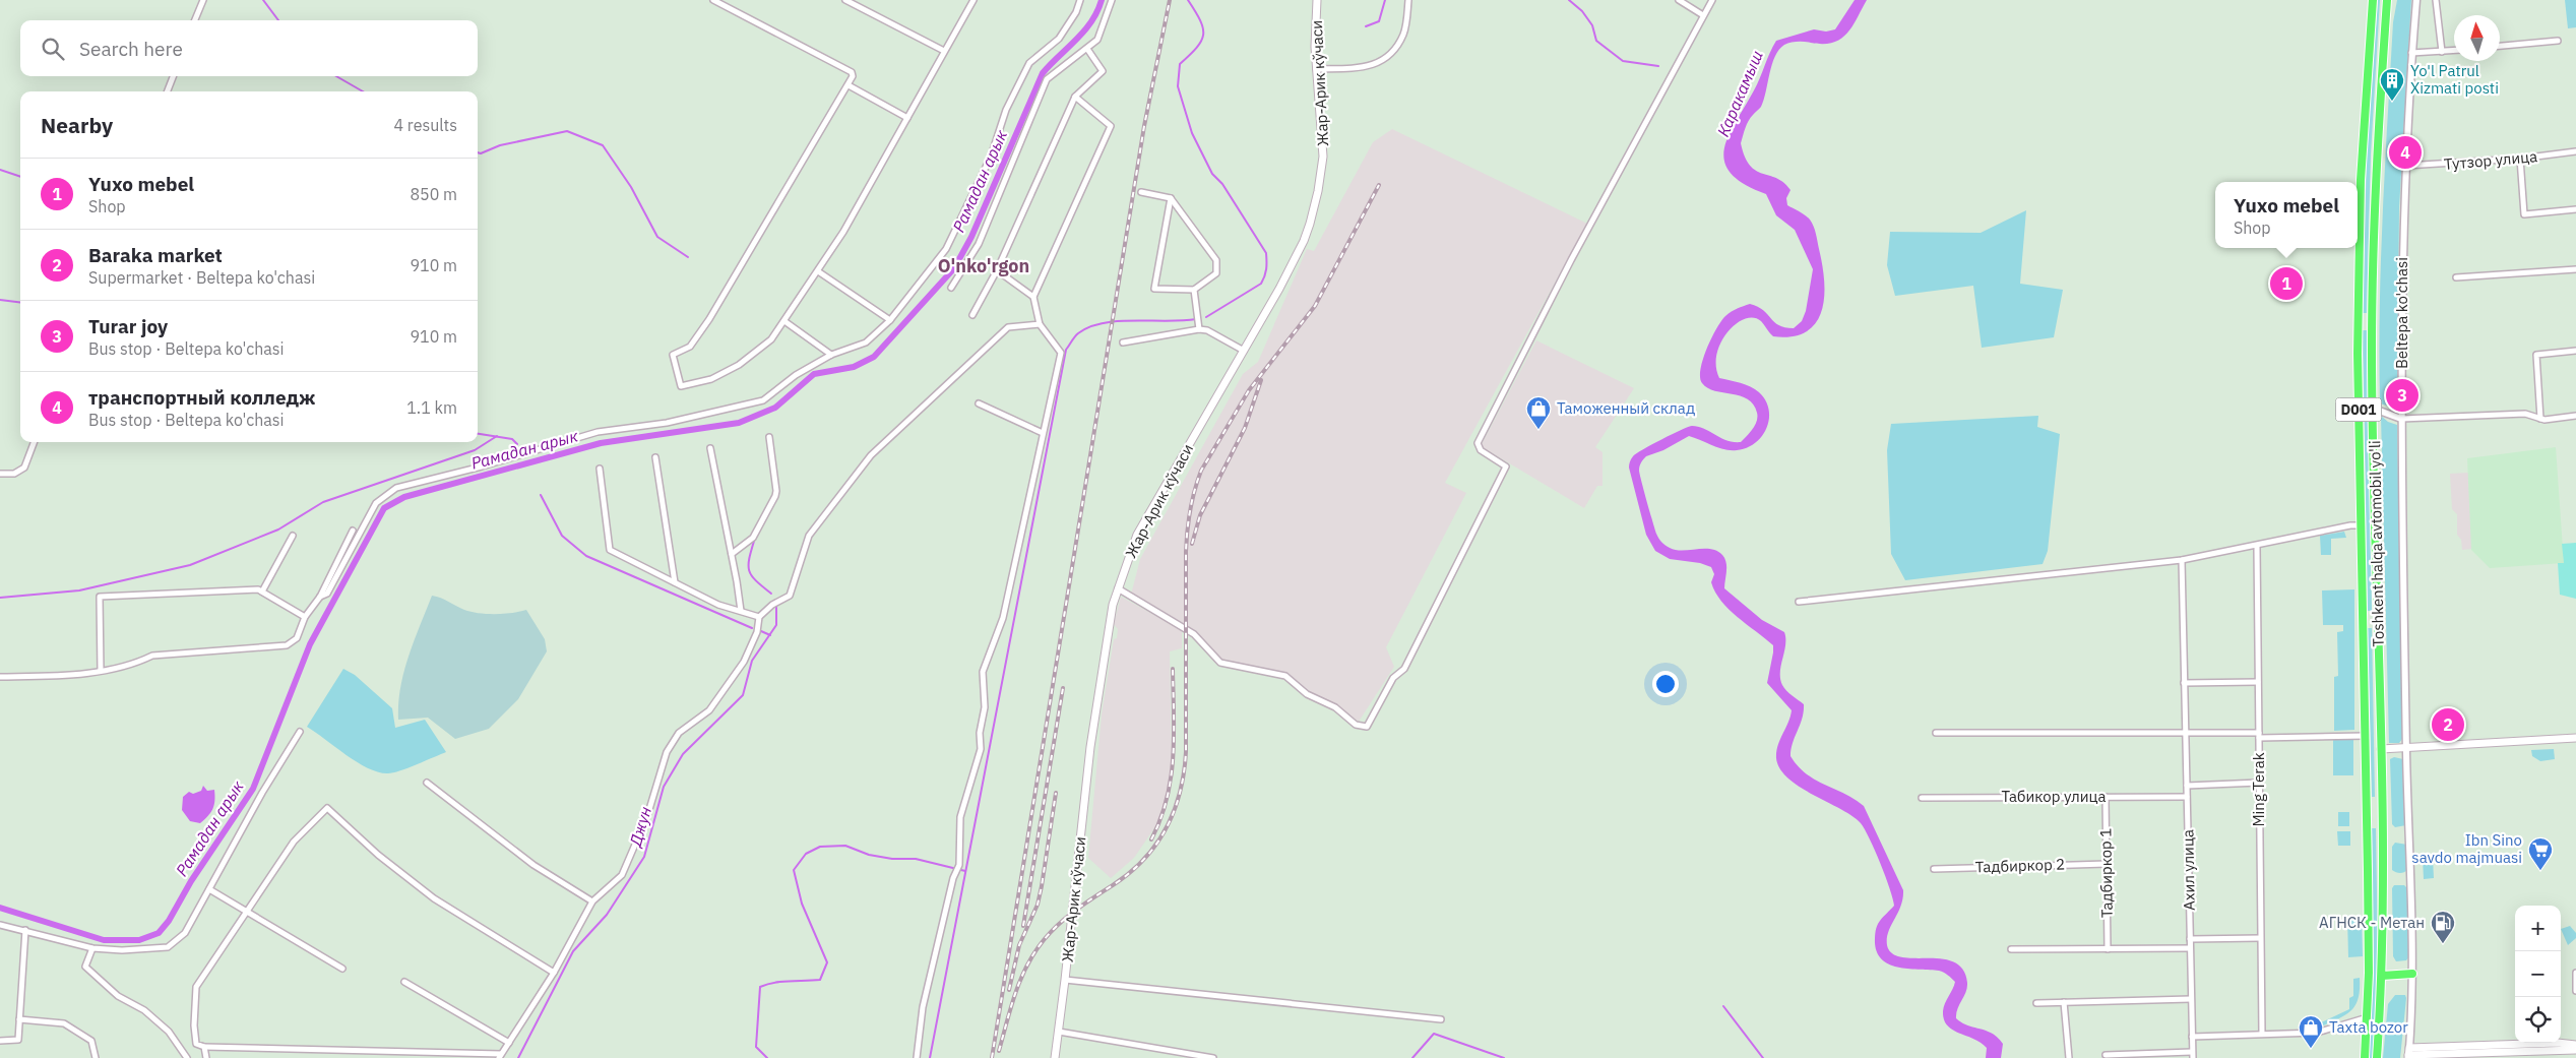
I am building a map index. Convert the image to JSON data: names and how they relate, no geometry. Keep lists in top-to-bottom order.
{
  "streets": {
    "highway": ["D001", "Toshkent halqa avtomobil yo'li"],
    "main road": ["Жар-Арик кўчаси"],
    "street": [
      "Тутзор улица",
      "Beltepa ko'chasi",
      "Ming Terak",
      "Табикор улица",
      "Тадбиркор 2",
      "Ахил улица",
      "Тадбиркор 1"
    ]
  },
  "crossings": [
    ["Тутзор улица", "Beltepa ko'chasi"],
    ["Табикор улица", "Ахил улица"],
    ["Табикор улица", "Тадбиркор 1"],
    ["Тадбиркор 2", "Тадбиркор 1"]
  ],
  "districts": ["O'nko'rgon"],
  "water": ["Каракамыш", "Рамадан арык", "Джун"],
  "places": {
    "building": ["Yo'l Patrul Xizmati posti"],
    "shop": ["Таможенный склад", "Taxta bozor"],
    "supermarket": ["Ibn Sino savdo majmuasi"],
    "fuel station": ["АГНСК - Метан"]
  },
  "north": "top",
  "page": {
    "search": "Search here",
    "heading": ["Nearby", "4 results"],
    "pins": [
      "4",
      "1",
      "3",
      "2"
    ],
    "list": [
      {
        "mark": "1",
        "name": "Yuxo mebel",
        "note": "Shop",
        "value": "850 m"
      },
      {
        "mark": "2",
        "name": "Baraka market",
        "note": "Supermarket · Beltepa ko'chasi",
        "value": "910 m"
      },
      {
        "mark": "3",
        "name": "Turar joy",
        "note": "Bus stop · Beltepa ko'chasi",
        "value": "910 m"
      },
      {
        "mark": "4",
        "name": "транспортный колледж",
        "note": "Bus stop · Beltepa ko'chasi",
        "value": "1.1 km"
      }
    ],
    "popup": ["Yuxo mebel", "Shop"],
    "map_buttons": ["+", "−"]
  }
}
